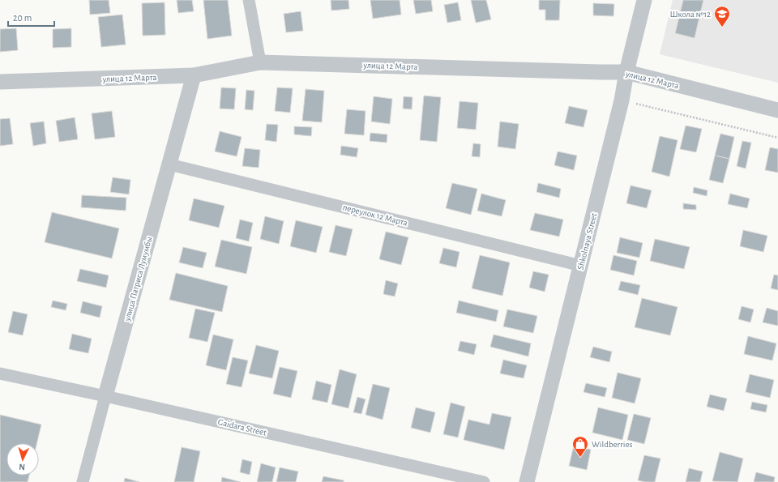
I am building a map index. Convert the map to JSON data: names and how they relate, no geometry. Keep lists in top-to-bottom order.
{
  "streets": {
    "street": [
      "улица 12 Марта",
      "переулок 12 Марта",
      "Shkolnaya Street",
      "улица Патриса Лумумбы",
      "Gaidara Street"
    ]
  },
  "crossings": [
    ["улица 12 Марта", "Shkolnaya Street"],
    ["улица 12 Марта", "улица Патриса Лумумбы"],
    ["переулок 12 Марта", "Shkolnaya Street"],
    ["переулок 12 Марта", "улица Патриса Лумумбы"],
    ["улица Патриса Лумумбы", "Gaidara Street"]
  ],
  "places": {
    "school or university": ["Школа №12"],
    "shop": ["Wildberries"]
  },
  "scale_bar": "20 m",
  "north": "bottom"
}
